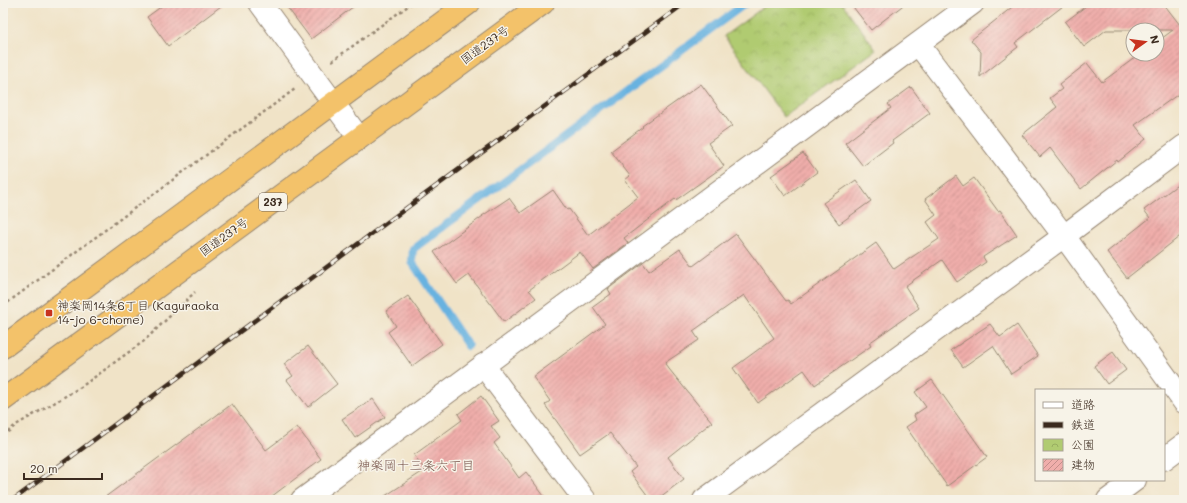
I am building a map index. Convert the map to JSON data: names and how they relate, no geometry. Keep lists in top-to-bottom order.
{
  "streets": {
    "highway": ["国道237号", "237"]
  },
  "districts": ["神楽岡十三条六丁目"],
  "places": {
    "transit": ["神楽岡14条6丁目 (Kaguraoka 14-jo 6-chome)"]
  },
  "legend": [
    "道路",
    "鉄道",
    "公園",
    "建物"
  ],
  "scale_bar": "20 m",
  "north": "right"
}
